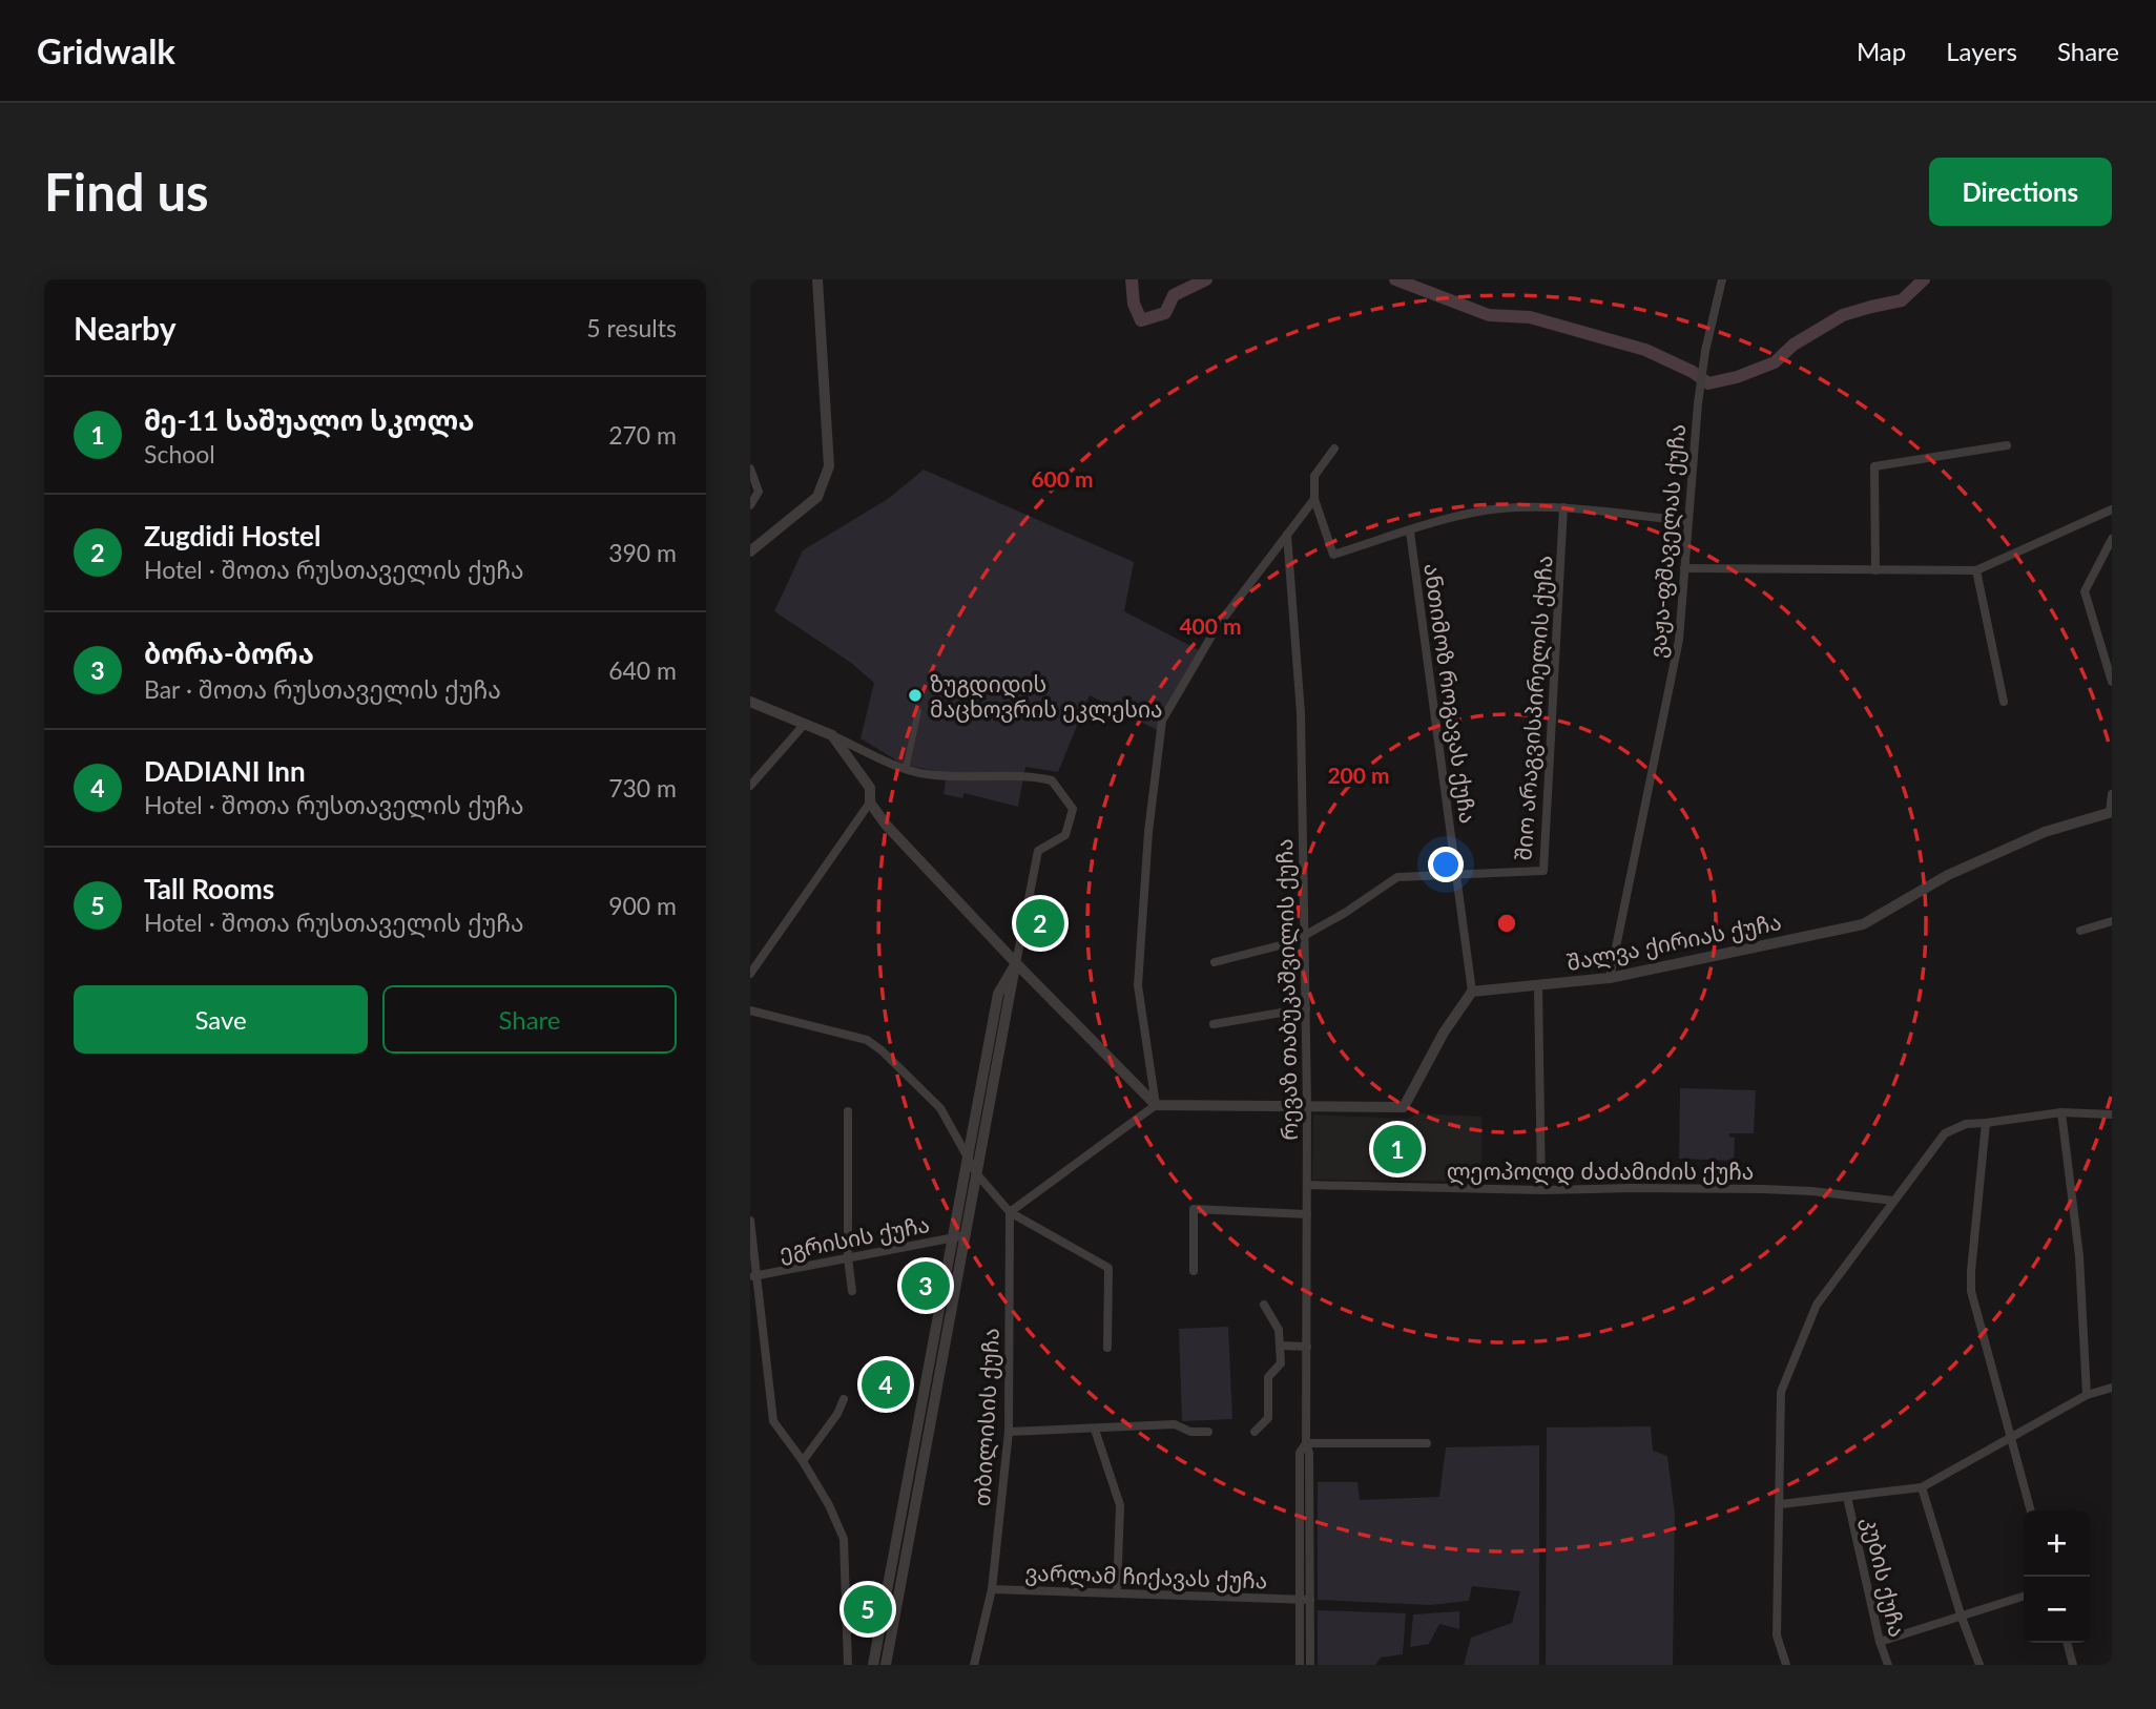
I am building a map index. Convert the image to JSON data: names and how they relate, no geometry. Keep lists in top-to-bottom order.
{
  "streets": {
    "street": [
      "ვაჟა-ფშაველას ქუჩა",
      "ანთიმოზ როგავას ქუჩა",
      "შიო არაგვისპირელის ქუჩა",
      "შალვა ქირიას ქუჩა",
      "რევაზ თაბუკაშვილის ქუჩა",
      "ლეოპოლდ ძაძამიძის ქუჩა",
      "ეგრისის ქუჩა",
      "თბილისის ქუჩა",
      "ვარლამ ჩიქავას ქუჩა",
      "კუბის ქუჩა"
    ]
  },
  "crossings": [
    ["ვაჟა-ფშაველას ქუჩა", "შალვა ქირიას ქუჩა"],
    ["ანთიმოზ როგავას ქუჩა", "შიო არაგვისპირელის ქუჩა"],
    ["ანთიმოზ როგავას ქუჩა", "შალვა ქირიას ქუჩა"],
    ["რევაზ თაბუკაშვილის ქუჩა", "ლეოპოლდ ძაძამიძის ქუჩა"],
    ["რევაზ თაბუკაშვილის ქუჩა", "ვარლამ ჩიქავას ქუჩა"],
    ["თბილისის ქუჩა", "ვარლამ ჩიქავას ქუჩა"]
  ],
  "places": ["ზუგდიდის მაცხოვრის ეკლესია"],
  "page": {
    "header": "Gridwalk",
    "nav": ["Map", "Layers", "Share"],
    "buttons": [
      "Directions",
      ["Save", "Share"]
    ],
    "title": "Find us",
    "heading": ["Nearby", "5 results"],
    "list": [
      {
        "mark": "1",
        "name": "მე-11 საშუალო სკოლა",
        "note": "School",
        "value": "270 m"
      },
      {
        "mark": "2",
        "name": "Zugdidi Hostel",
        "note": "Hotel · შოთა რუსთაველის ქუჩა",
        "value": "390 m"
      },
      {
        "mark": "3",
        "name": "ბორა-ბორა",
        "note": "Bar · შოთა რუსთაველის ქუჩა",
        "value": "640 m"
      },
      {
        "mark": "4",
        "name": "DADIANI Inn",
        "note": "Hotel · შოთა რუსთაველის ქუჩა",
        "value": "730 m"
      },
      {
        "mark": "5",
        "name": "Tall Rooms",
        "note": "Hotel · შოთა რუსთაველის ქუჩა",
        "value": "900 m"
      }
    ],
    "pins": [
      "2",
      "1",
      "3",
      "4",
      "5"
    ],
    "map_buttons": ["+", "−"]
  },
  "rings": ["600 m", "400 m", "200 m"]
}
